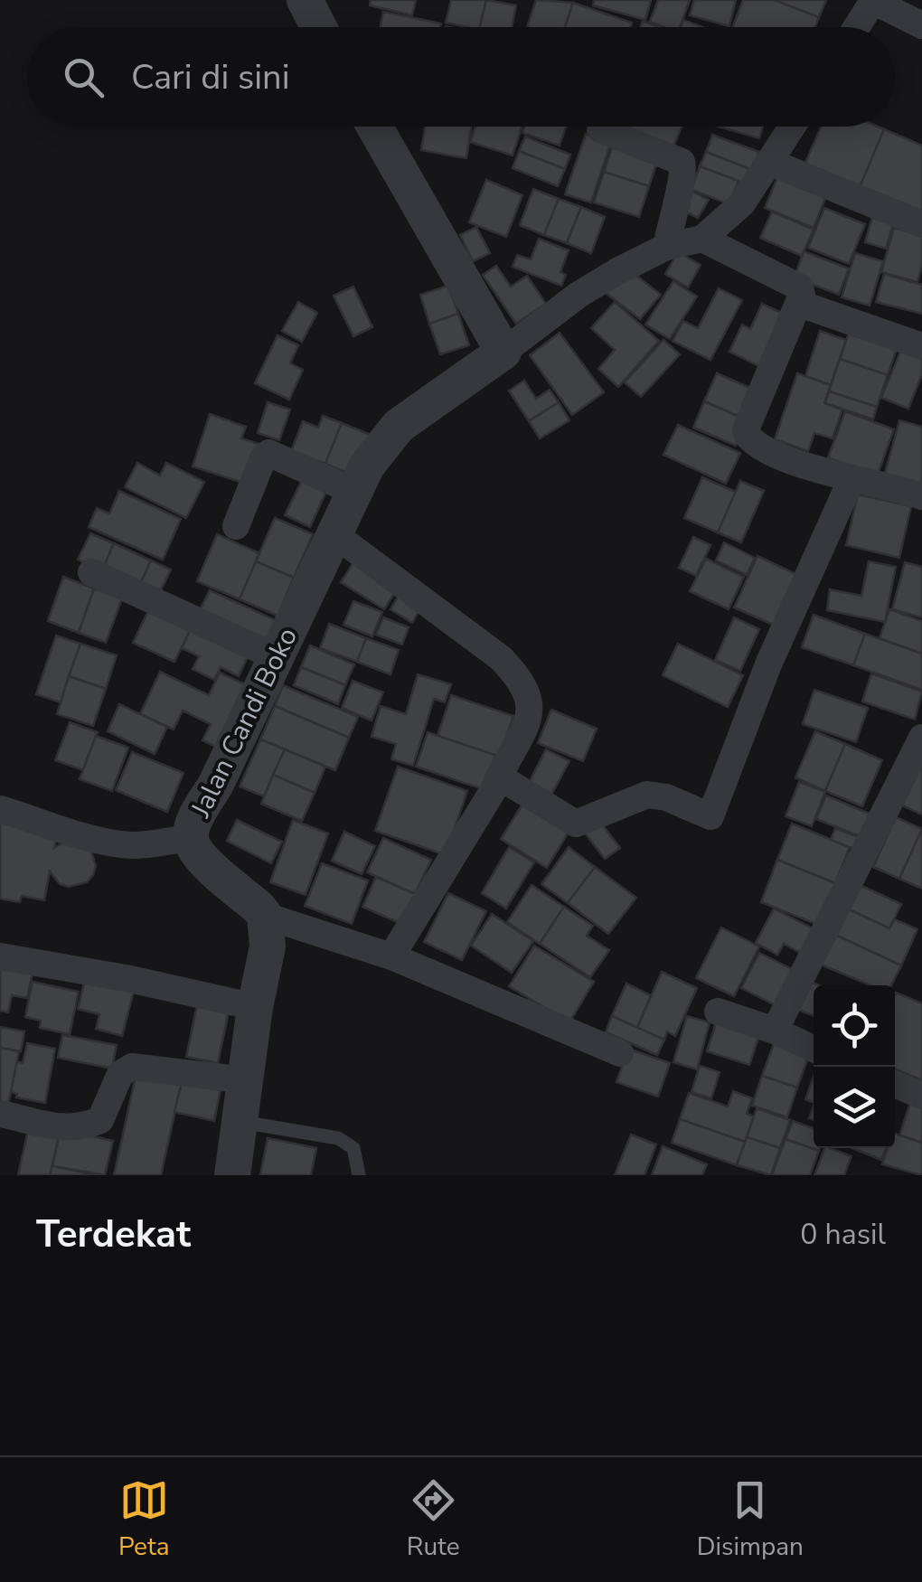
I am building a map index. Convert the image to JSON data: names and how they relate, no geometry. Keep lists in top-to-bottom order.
{
  "streets": {
    "street": ["Jalan Candi Boko"]
  },
  "page": {
    "search": "Cari di sini",
    "heading": ["Terdekat", "0 hasil"],
    "nav": ["Peta", "Rute", "Disimpan"]
  }
}
